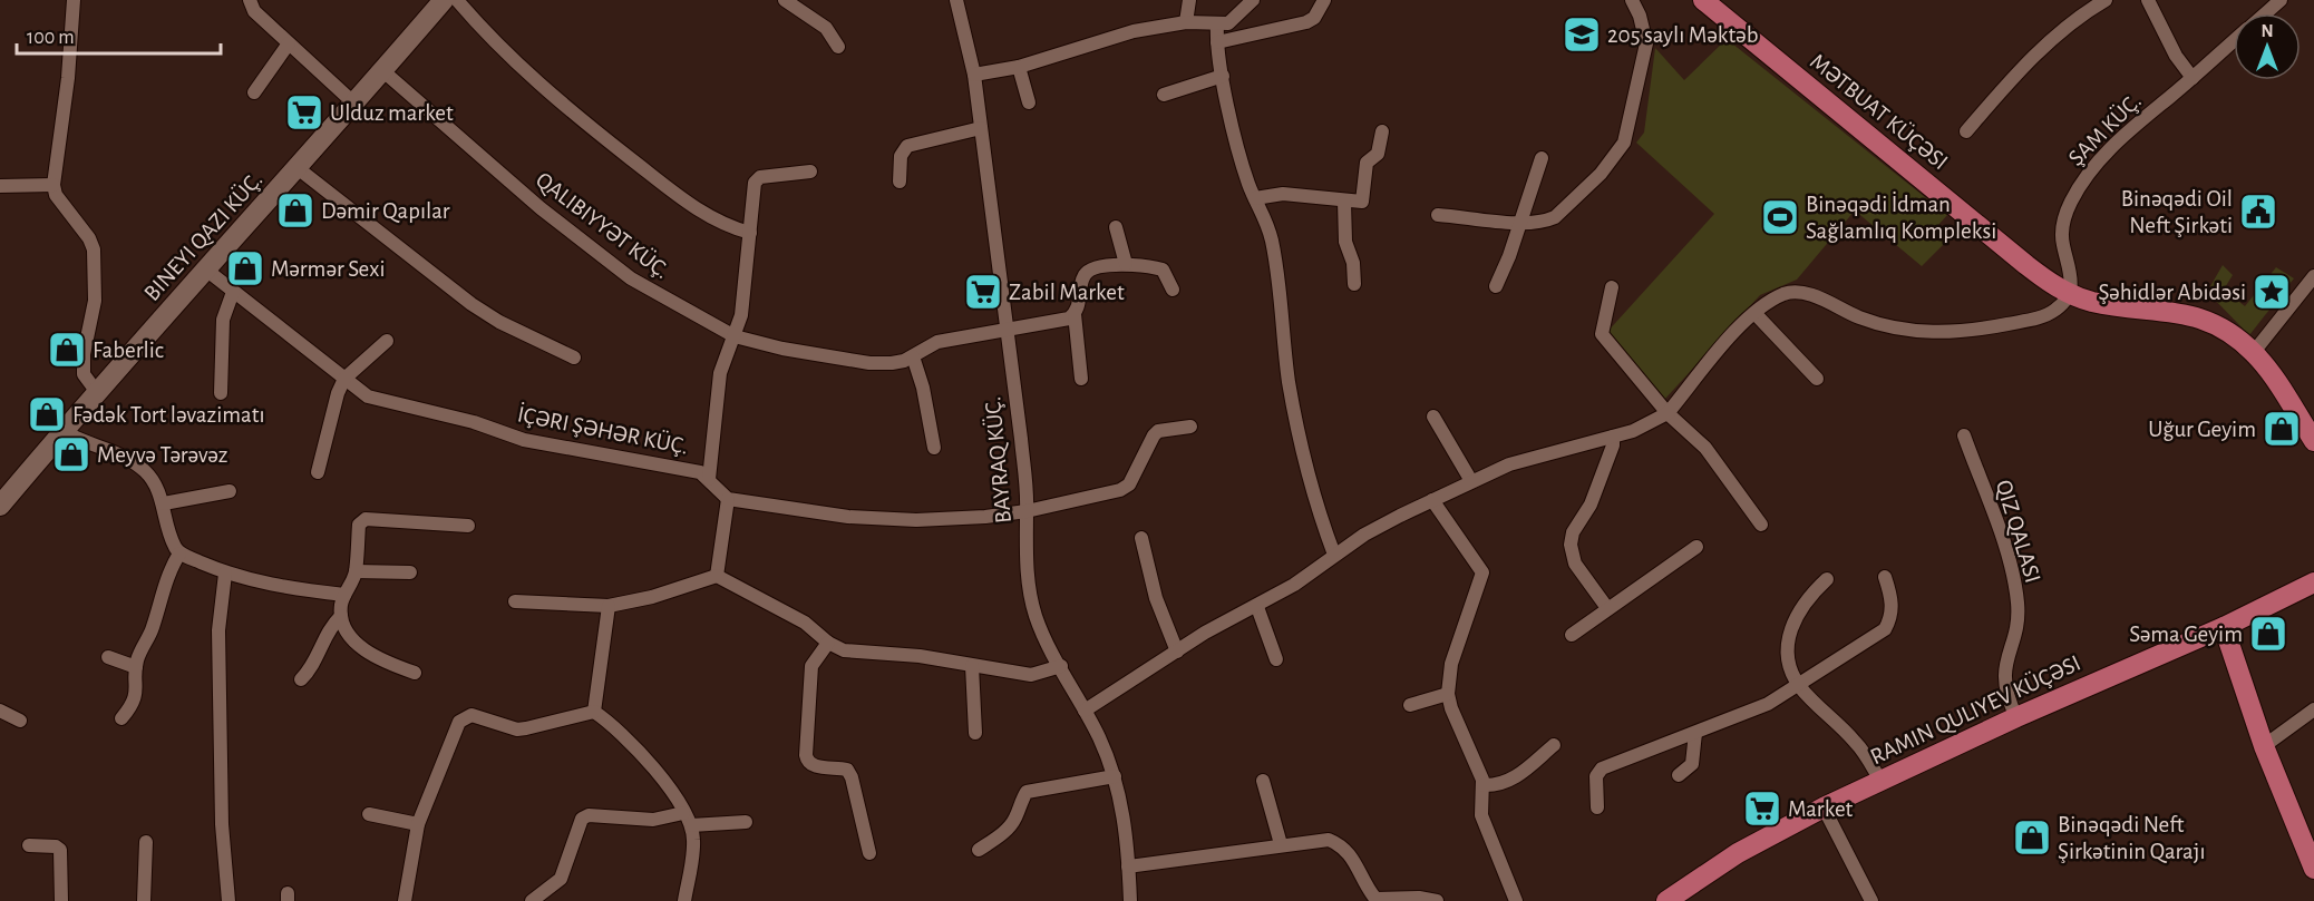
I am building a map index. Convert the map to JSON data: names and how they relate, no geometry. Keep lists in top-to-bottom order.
{
  "streets": {
    "main road": ["MƏTBUAT KÜÇƏSI", "BINEYI QAZI KÜÇ.", "RAMIN QULIYEV KÜÇƏSI"],
    "street": [
      "ŞAM KÜÇ.",
      "QALIBIYYƏT KÜÇ.",
      "İÇƏRI ŞƏHƏR KÜÇ.",
      "BAYRAQ KÜÇ."
    ]
  },
  "crossings": [
    ["MƏTBUAT KÜÇƏSI", "ŞAM KÜÇ."],
    ["QALIBIYYƏT KÜÇ.", "BINEYI QAZI KÜÇ."],
    ["QALIBIYYƏT KÜÇ.", "BAYRAQ KÜÇ."],
    ["BINEYI QAZI KÜÇ.", "İÇƏRI ŞƏHƏR KÜÇ."]
  ],
  "places": {
    "school or university": ["205 saylı Məktəb"],
    "supermarket": ["Ulduz market", "Zabil Market", "Market"],
    "shop": [
      "Dəmir Qapılar",
      "Mərmər Sexi",
      "Faberlic",
      "Fədək Tort ləvazimatı",
      "Uğur Geyim",
      "Meyvə Tərəvəz",
      "Səma Geyim",
      "Binəqədi Neft Şirkətinin Qarajı"
    ],
    "public building": ["Binəqədi Oil Neft Şirkəti"],
    "sports": ["Binəqədi İdman Sağlamlıq Kompleksi"],
    "place": ["Şəhidlər Abidəsi"]
  },
  "scale_bar": "100 m",
  "north": "top"
}
